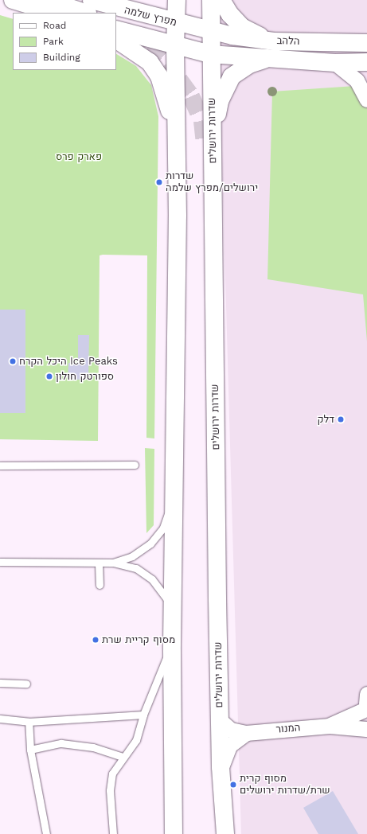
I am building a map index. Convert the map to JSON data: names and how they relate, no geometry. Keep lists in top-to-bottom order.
{
  "streets": {
    "main road": ["מפרץ שלמה", "הלהב", "שדרות ירושלים"],
    "street": ["המנור"]
  },
  "crossings": [
    ["מפרץ שלמה", "הלהב"],
    ["מפרץ שלמה", "שדרות ירושלים"],
    ["הלהב", "שדרות ירושלים"],
    ["שדרות ירושלים", "המנור"]
  ],
  "parks": ["פארק פרס"],
  "places": [
    "שדרות ירושלים/מפרץ שלמה",
    "היכל הקרח Ice Peaks",
    "ספורטק חולון",
    "דלק",
    "מסוף קריית שרת",
    "מסוף קרית שרת/שדרות ירושלים"
  ],
  "legend": ["Road", "Park", "Building"]
}
